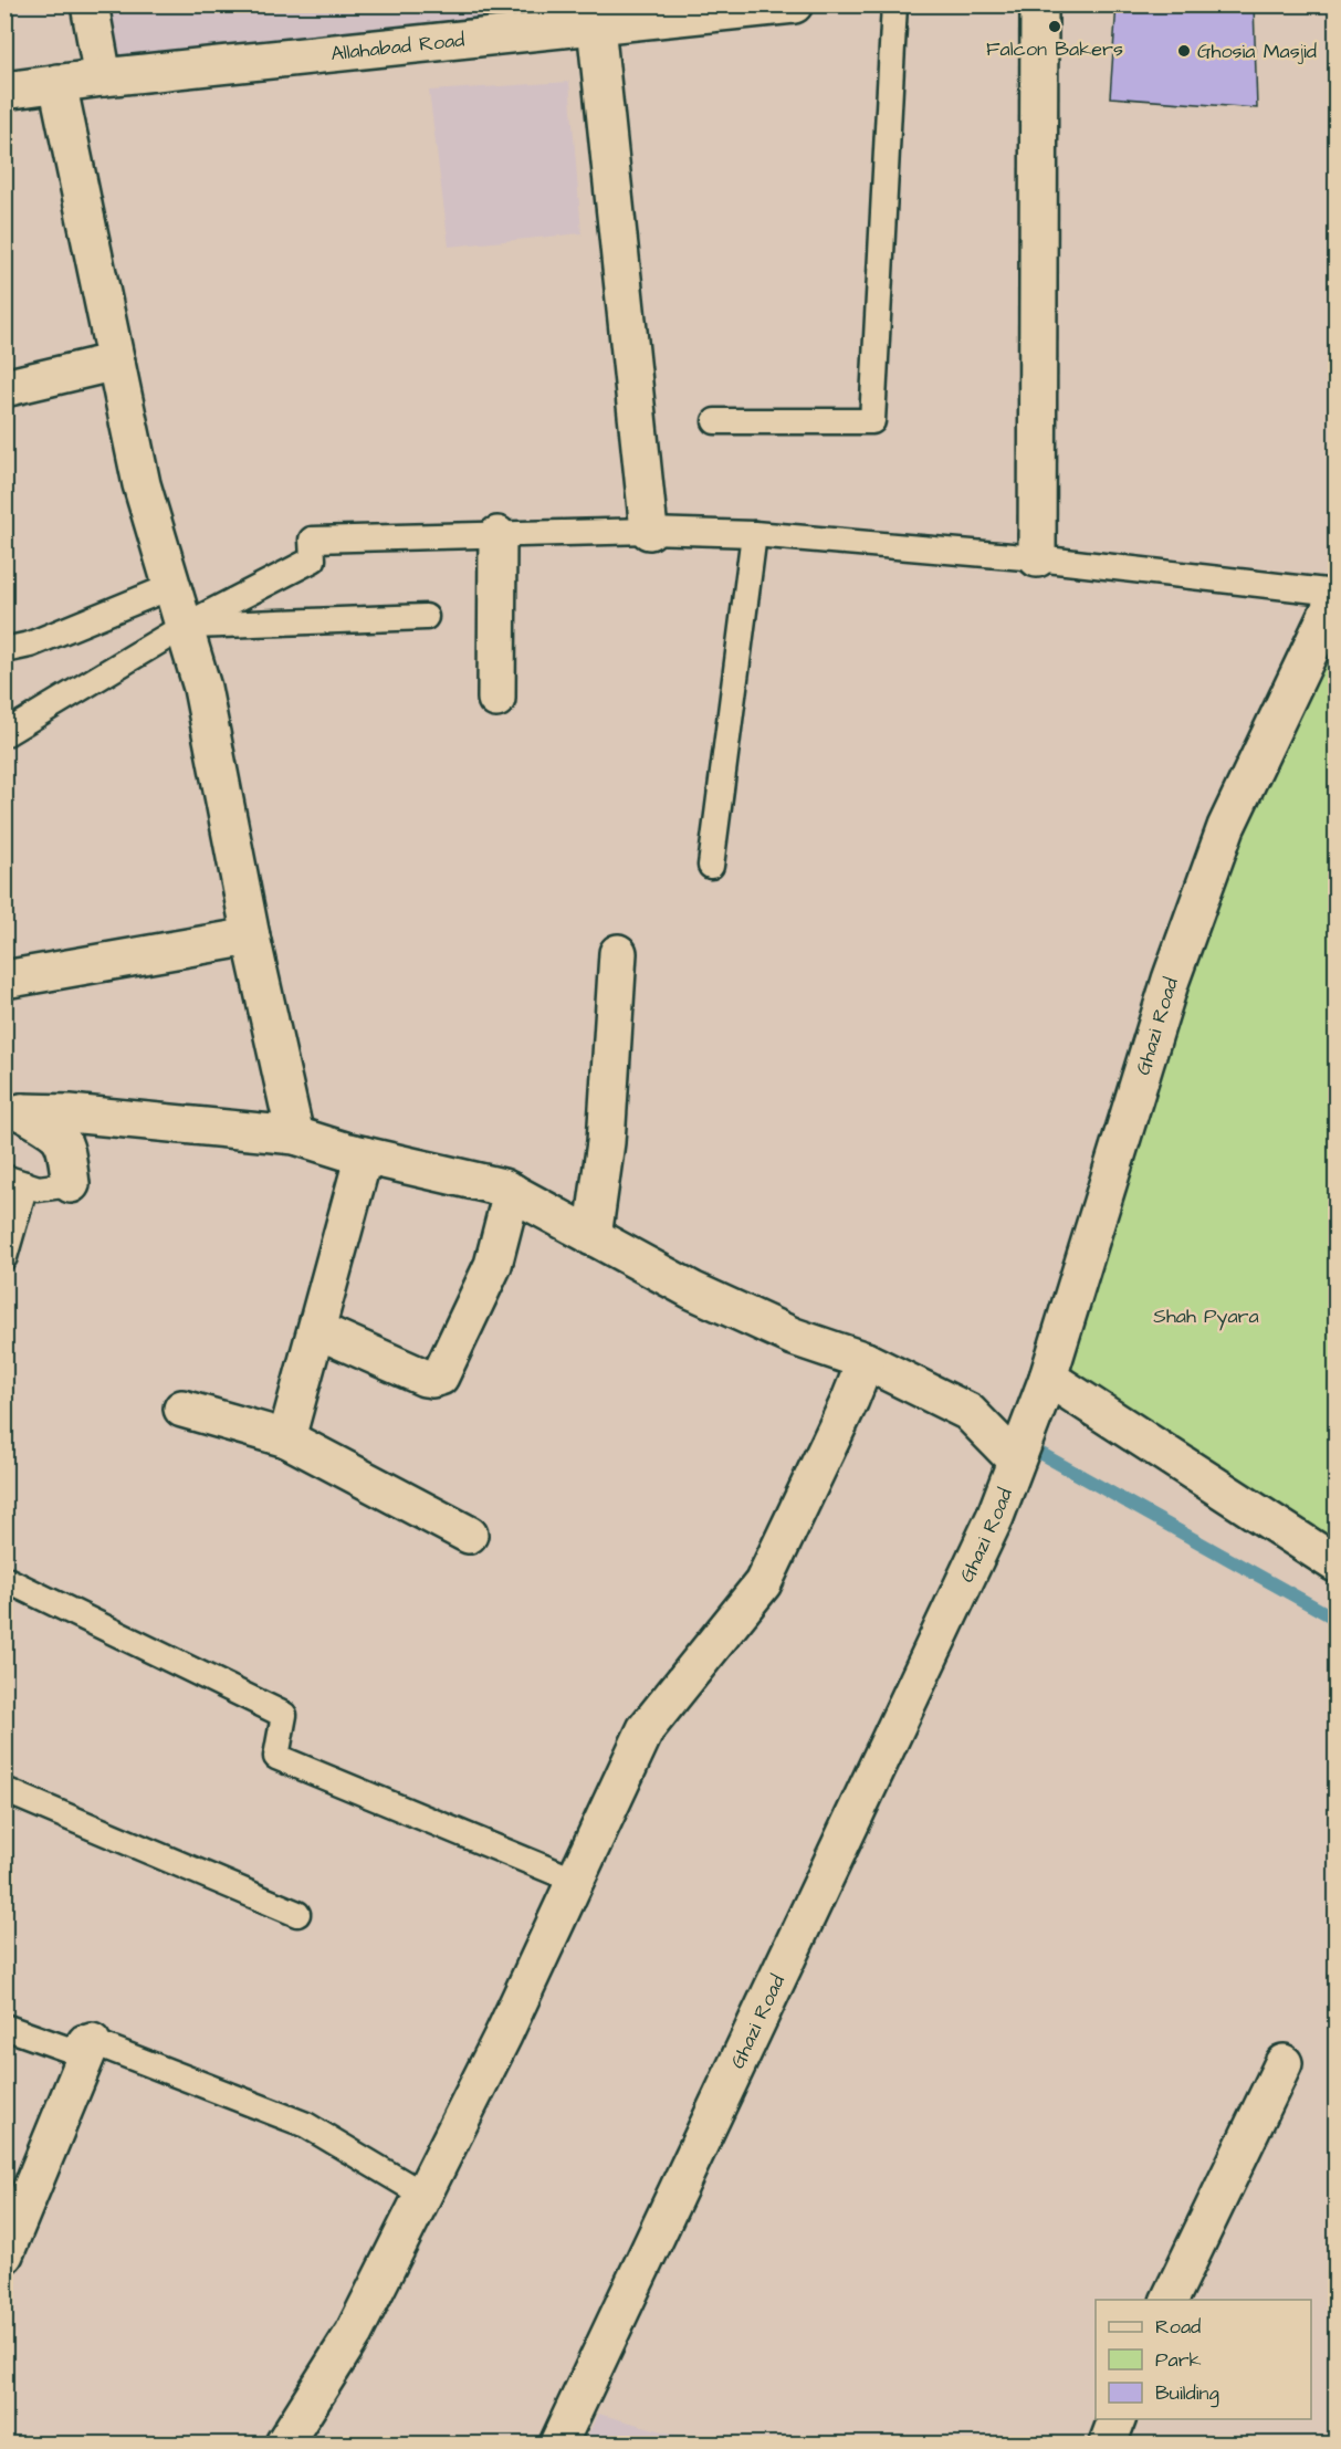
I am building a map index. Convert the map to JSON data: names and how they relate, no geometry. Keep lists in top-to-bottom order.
{
  "streets": {
    "street": ["Allahabad Road", "Ghazi Road"]
  },
  "parks": ["Shah Pyara"],
  "places": ["Falcon Bakers", "Ghosia Masjid"],
  "legend": ["Road", "Park", "Building"]
}
